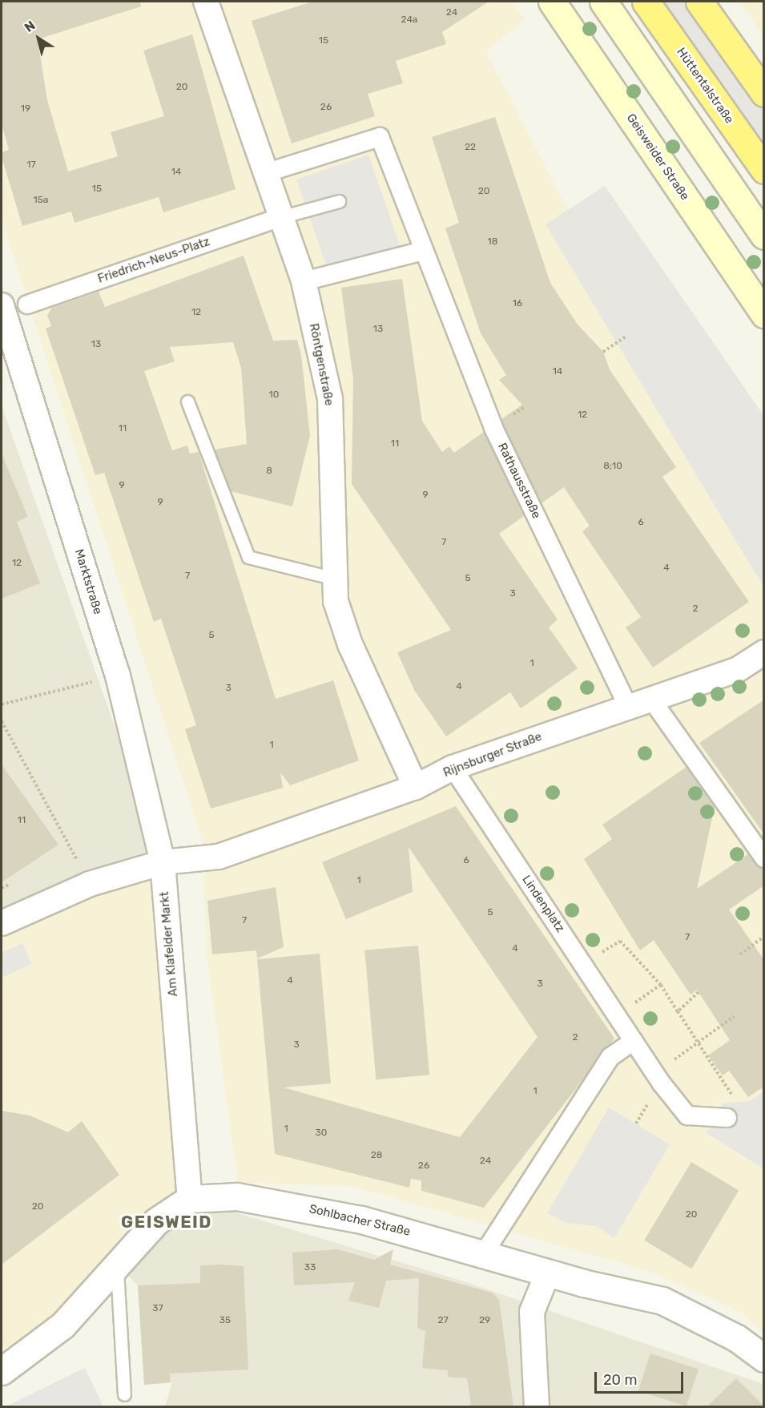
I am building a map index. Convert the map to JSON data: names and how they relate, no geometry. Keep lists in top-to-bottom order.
{
  "streets": {
    "highway": ["Hüttentalstraße"],
    "main road": ["Geisweider Straße"],
    "street": [
      "Friedrich-Neus-Platz",
      "Röntgenstraße",
      "Rathausstraße",
      "Marktstraße",
      "Rijnsburger Straße",
      "Lindenplatz",
      "Am Klafelder Markt",
      "Sohlbacher Straße"
    ]
  },
  "crossings": [
    ["Friedrich-Neus-Platz", "Röntgenstraße"],
    ["Röntgenstraße", "Rathausstraße"],
    ["Röntgenstraße", "Rijnsburger Straße"],
    ["Rathausstraße", "Rijnsburger Straße"],
    ["Marktstraße", "Rijnsburger Straße"],
    ["Marktstraße", "Am Klafelder Markt"],
    ["Rijnsburger Straße", "Lindenplatz"],
    ["Rijnsburger Straße", "Am Klafelder Markt"],
    ["Am Klafelder Markt", "Sohlbacher Straße"]
  ],
  "districts": ["GEISWEID"],
  "house_numbers": [
    "24",
    "24a",
    "15",
    "20",
    "26",
    "19",
    "22",
    "17",
    "14",
    "15",
    "20",
    "15a",
    "18",
    "16",
    "12",
    "13",
    "13",
    "14",
    "10",
    "12",
    "11",
    "11",
    "8;10",
    "8",
    "9",
    "9",
    "9",
    "6",
    "7",
    "12",
    "4",
    "7",
    "5",
    "3",
    "2",
    "5",
    "1",
    "4",
    "3",
    "1",
    "11",
    "6",
    "1",
    "5",
    "7",
    "7",
    "4",
    "4",
    "3",
    "2",
    "3",
    "1",
    "1",
    "30",
    "28",
    "24",
    "26",
    "20",
    "20",
    "33",
    "37",
    "35",
    "27",
    "29"
  ],
  "scale_bar": "20 m",
  "north": "top left"
}
